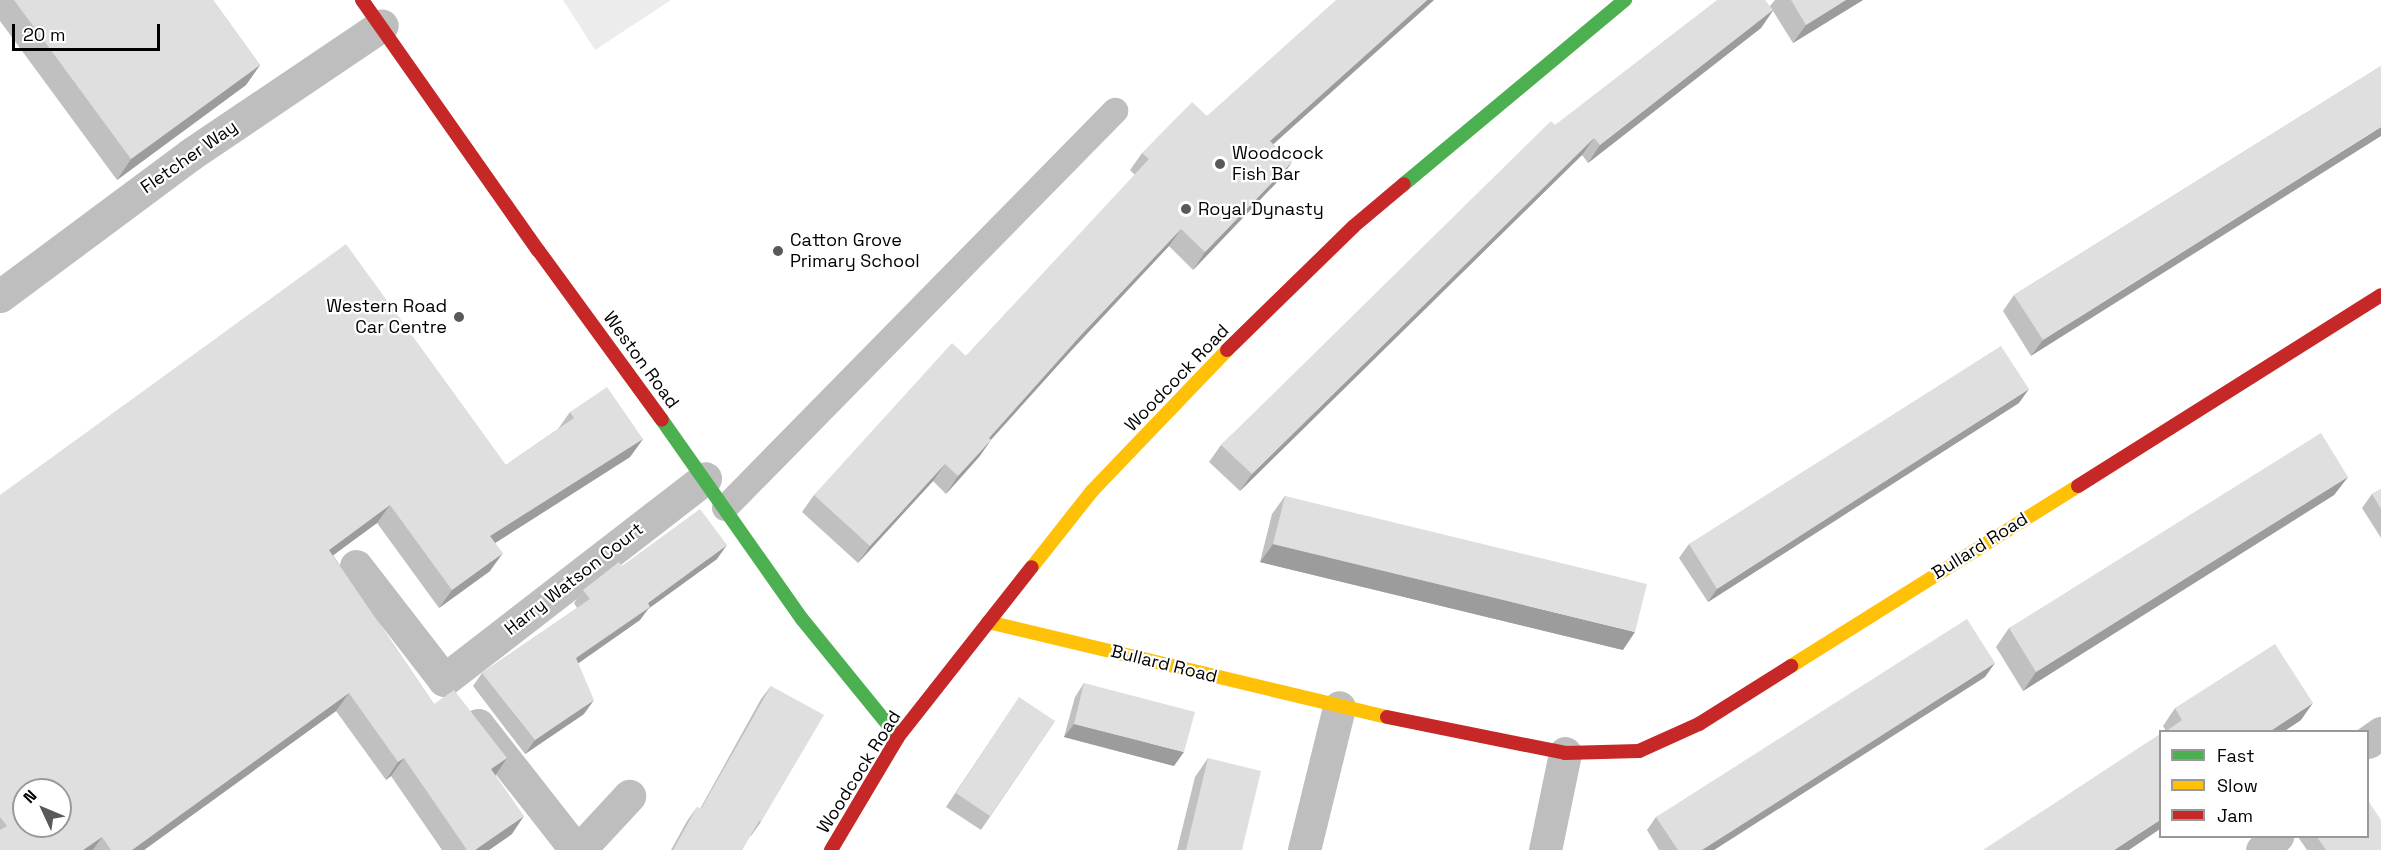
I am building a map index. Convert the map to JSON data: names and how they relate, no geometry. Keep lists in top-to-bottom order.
{
  "streets": {
    "street": [
      "Fletcher Way",
      "Weston Road",
      "Woodcock Road",
      "Bullard Road",
      "Harry Watson Court"
    ]
  },
  "crossings": [
    ["Fletcher Way", "Weston Road"],
    ["Weston Road", "Woodcock Road"],
    ["Weston Road", "Harry Watson Court"],
    ["Woodcock Road", "Bullard Road"]
  ],
  "places": [
    "Woodcock Fish Bar",
    "Royal Dynasty",
    "Catton Grove Primary School",
    "Western Road Car Centre"
  ],
  "legend": ["Fast", "Slow", "Jam"],
  "scale_bar": "20 m",
  "north": "top left"
}
